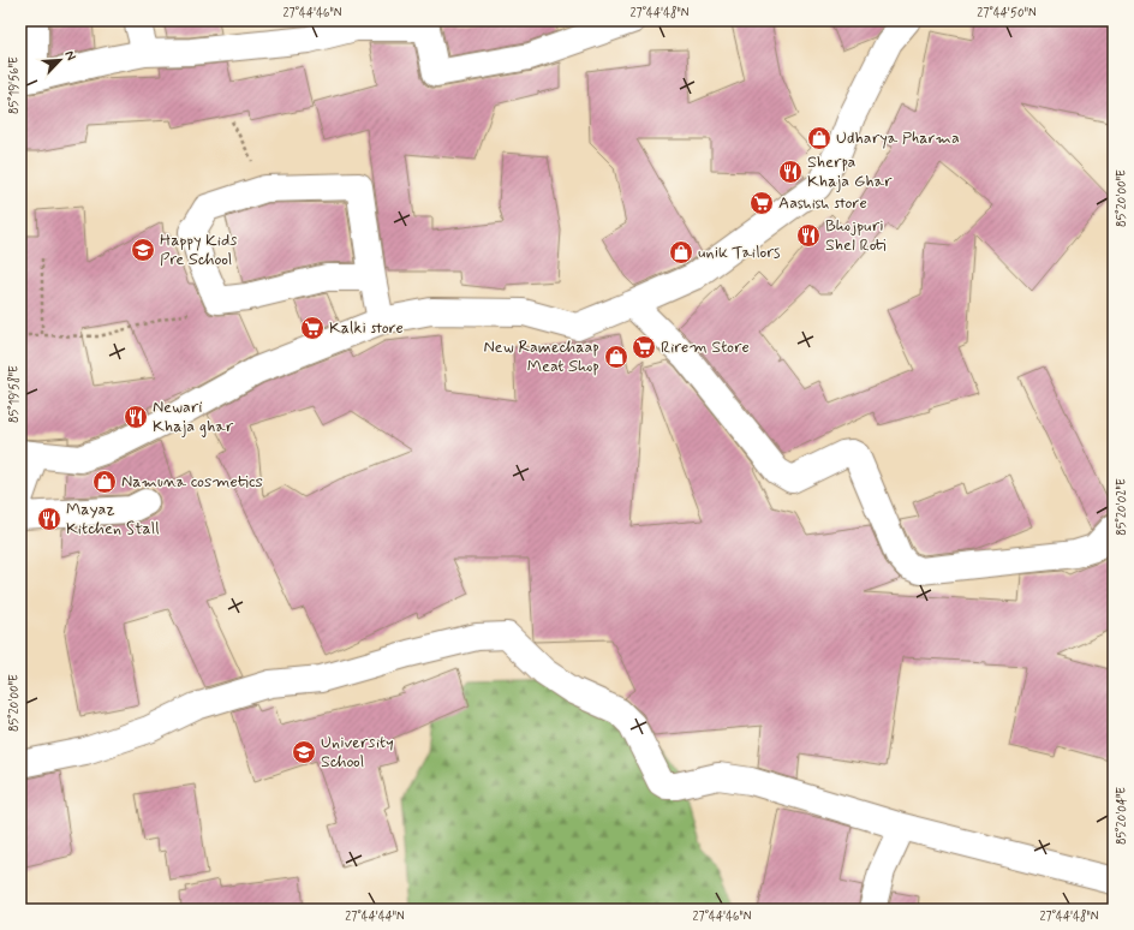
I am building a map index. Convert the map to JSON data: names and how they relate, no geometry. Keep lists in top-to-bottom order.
{
  "places": {
    "shop": [
      "Udharya Pharma",
      "unik Tailors",
      "New Ramechaap Meat Shop",
      "Namuna cosmetics"
    ],
    "restaurant": [
      "Sherpa Khaja Ghar",
      "Bhojpuri Shel Roti",
      "Newari Khaja ghar",
      "Mayaz Kitchen Stall"
    ],
    "supermarket": ["Aashish store", "Kalki store", "Rirem Store"],
    "school or university": ["Happy Kids Pre School", "University School"]
  },
  "north": "top right",
  "coordinates": [
    "27°44'46\"N",
    "27°44'48\"N",
    "27°44'50\"N",
    "85°19'56\"E",
    "85°20'00\"E",
    "85°19'58\"E",
    "85°20'02\"E",
    "85°20'04\"E",
    "27°44'44\"N"
  ]
}
